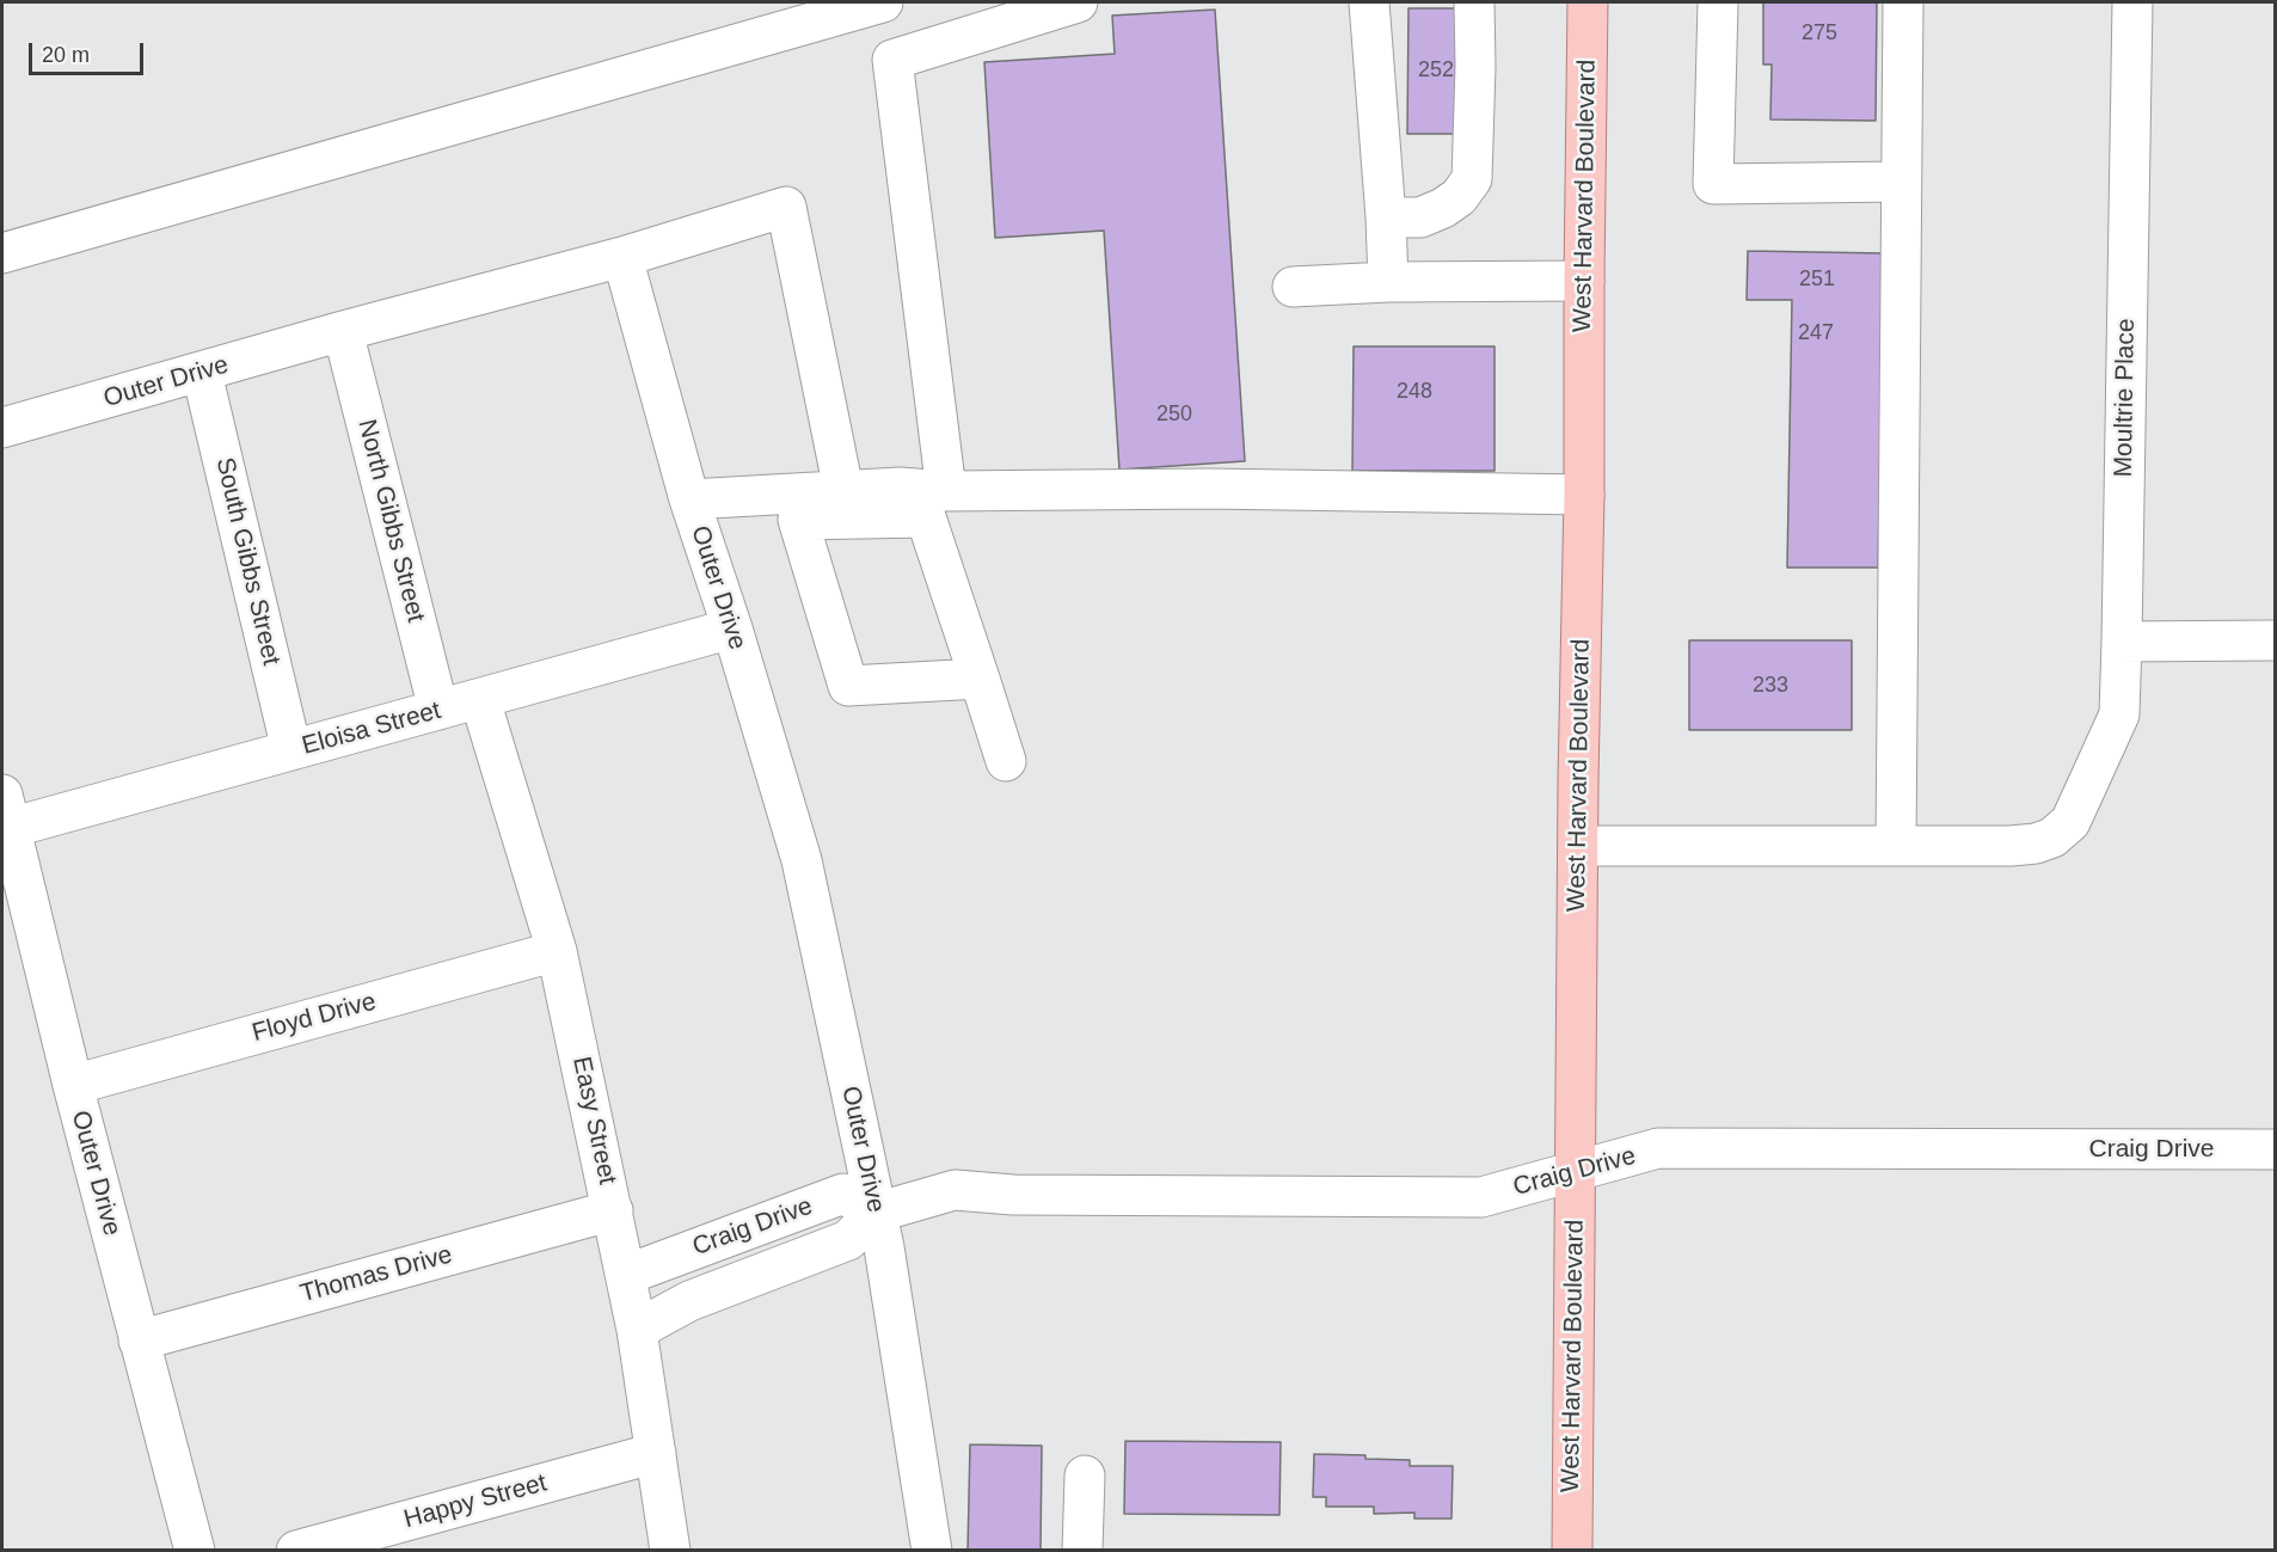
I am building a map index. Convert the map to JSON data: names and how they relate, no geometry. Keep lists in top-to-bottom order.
{
  "streets": {
    "main road": ["West Harvard Boulevard"],
    "street": [
      "Outer Drive",
      "Moultrie Place",
      "North Gibbs Street",
      "South Gibbs Street",
      "Eloisa Street",
      "Floyd Drive",
      "Easy Street",
      "Craig Drive",
      "Thomas Drive",
      "Happy Street"
    ]
  },
  "crossings": [
    ["West Harvard Boulevard", "Moultrie Place"],
    ["West Harvard Boulevard", "Craig Drive"],
    ["Outer Drive", "North Gibbs Street"],
    ["Outer Drive", "South Gibbs Street"],
    ["Outer Drive", "Eloisa Street"],
    ["Outer Drive", "Floyd Drive"],
    ["Outer Drive", "Craig Drive"],
    ["Outer Drive", "Thomas Drive"],
    ["North Gibbs Street", "Eloisa Street"],
    ["South Gibbs Street", "Eloisa Street"],
    ["Eloisa Street", "Easy Street"],
    ["Floyd Drive", "Easy Street"],
    ["Easy Street", "Craig Drive"],
    ["Easy Street", "Thomas Drive"],
    ["Easy Street", "Happy Street"]
  ],
  "house_numbers": [
    "275",
    "252",
    "251",
    "247",
    "248",
    "250",
    "233"
  ],
  "scale_bar": "20 m"
}
